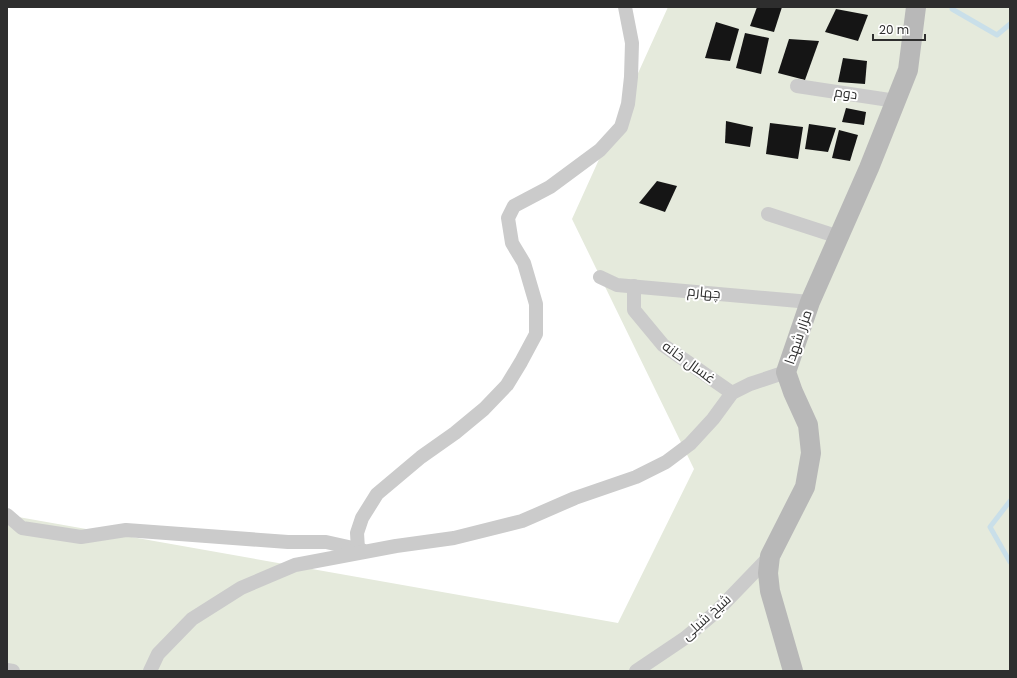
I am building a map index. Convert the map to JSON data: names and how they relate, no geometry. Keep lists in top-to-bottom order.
{
  "streets": {
    "street": [
      "دوم",
      "چهارم",
      "مزار شهدا",
      "غسال خانه",
      "شیخ شبلی"
    ]
  },
  "crossings": [
    ["دوم", "مزار شهدا"],
    ["چهارم", "مزار شهدا"],
    ["چهارم", "غسال خانه"],
    ["مزار شهدا", "شیخ شبلی"]
  ],
  "scale_bar": "20 m"
}
